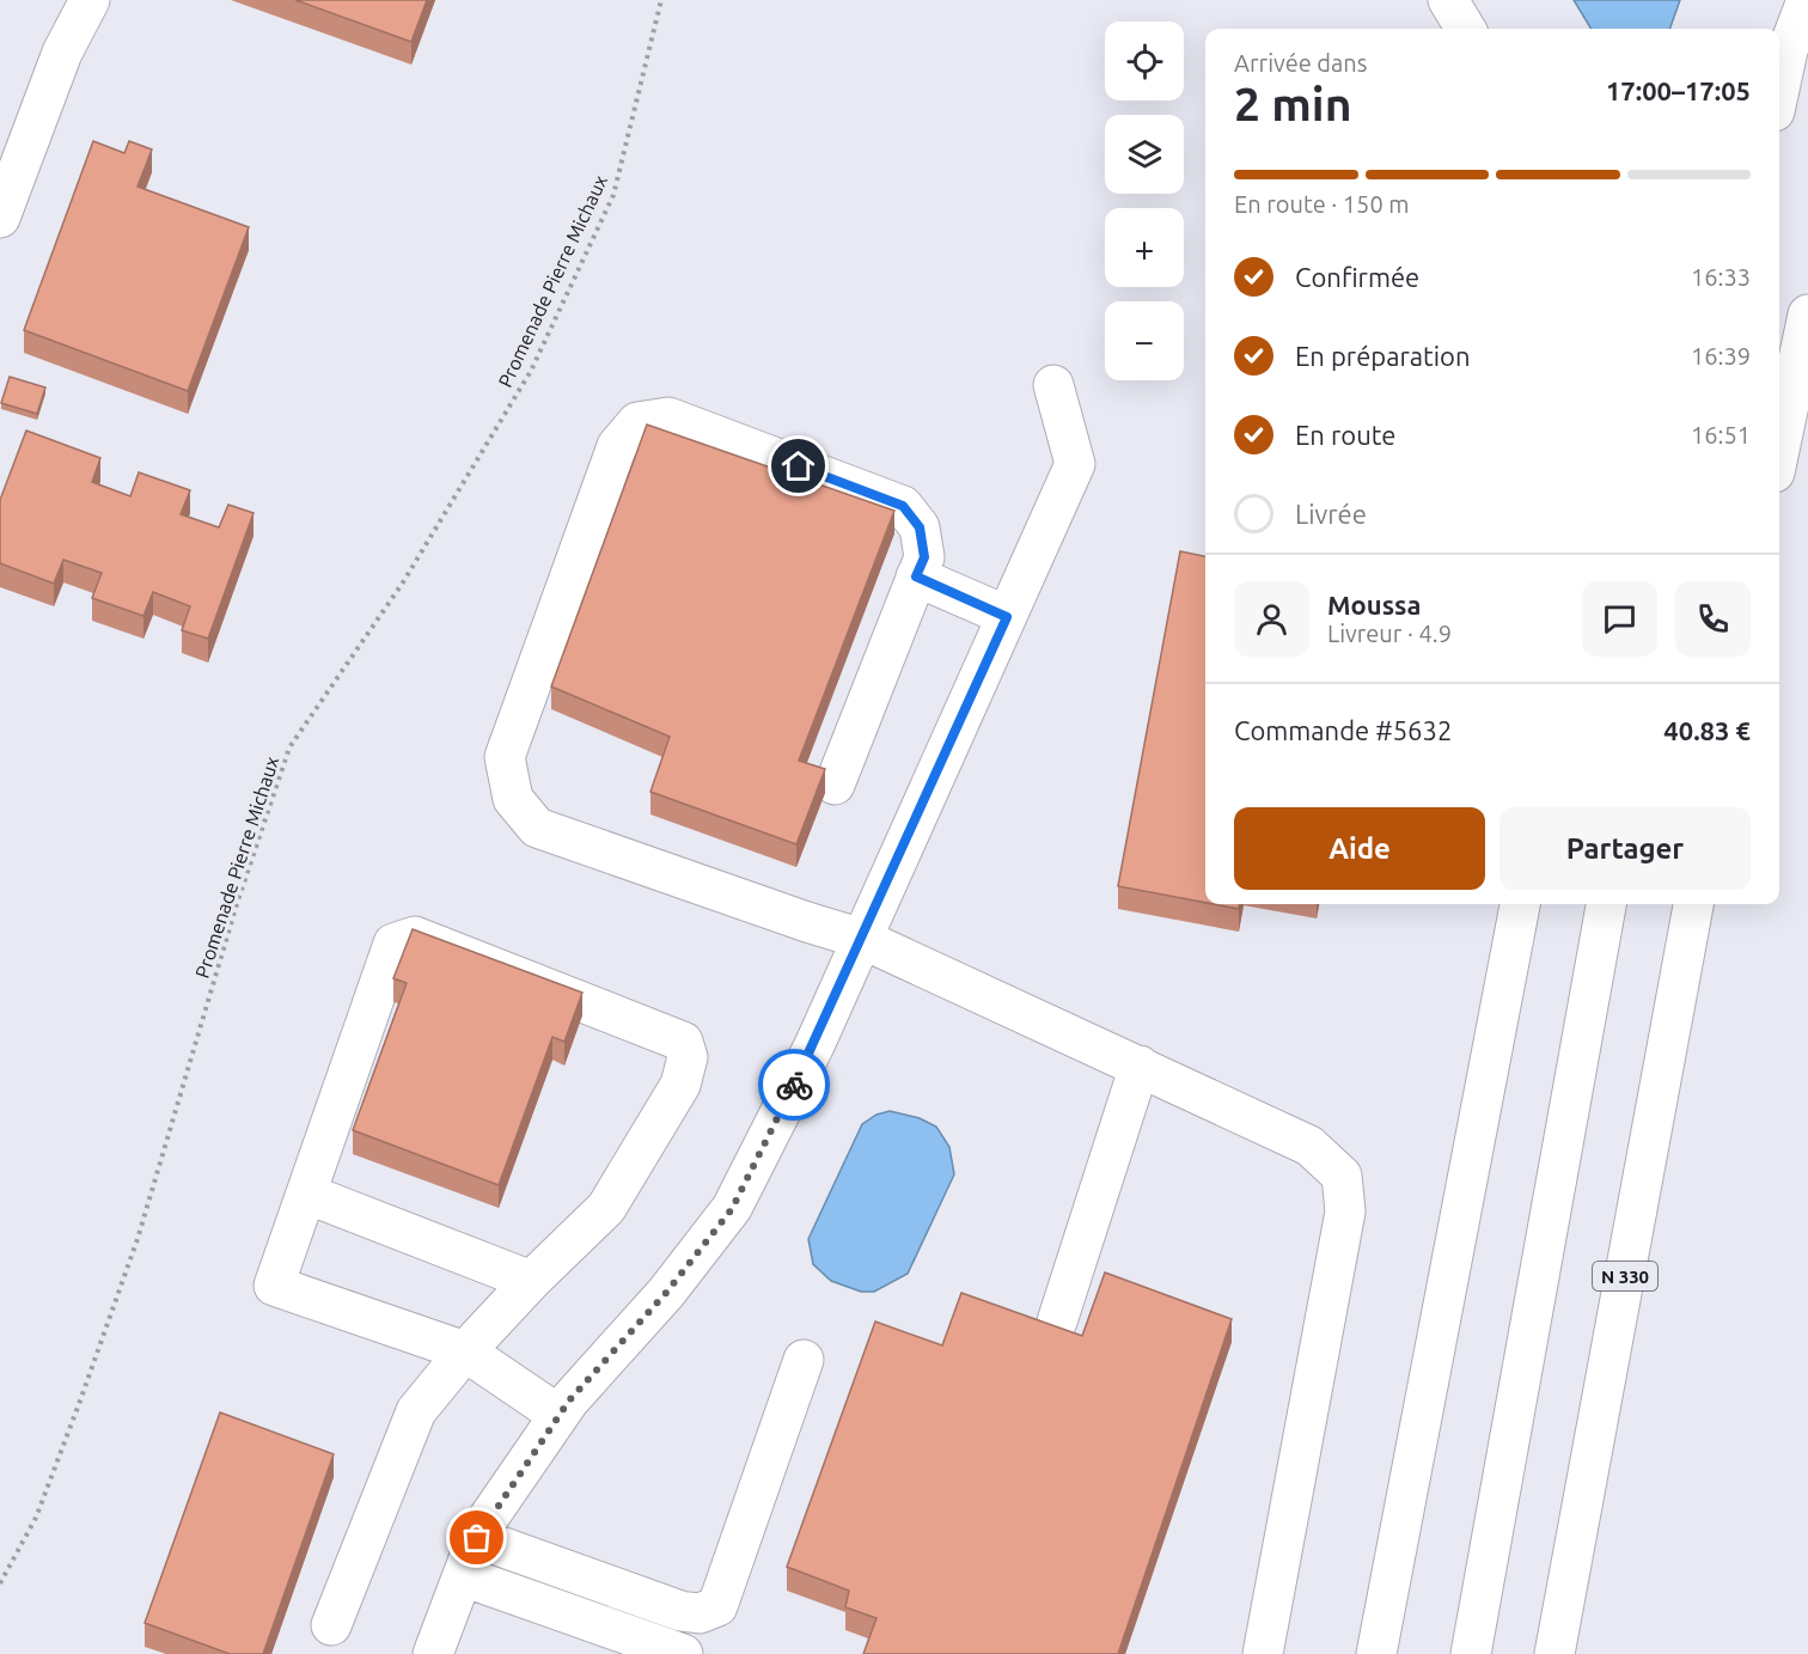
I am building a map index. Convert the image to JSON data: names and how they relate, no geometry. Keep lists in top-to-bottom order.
{
  "streets": {
    "main road": ["N 330"],
    "path": ["Promenade Pierre Michaux"]
  },
  "page": {
    "map_buttons": ["+", "−"],
    "heading": ["2 min", "Arrivée dans", "17:00–17:05"],
    "panel": [
      "Moussa",
      "Livreur · 4.9",
      "Commande #5632",
      "40.83 €"
    ],
    "bar": "En route · 150 m",
    "list": [
      ["Confirmée", "16:33"],
      ["En préparation", "16:39"],
      ["En route", "16:51"],
      "Livrée"
    ],
    "buttons": ["Aide", "Partager"]
  }
}
